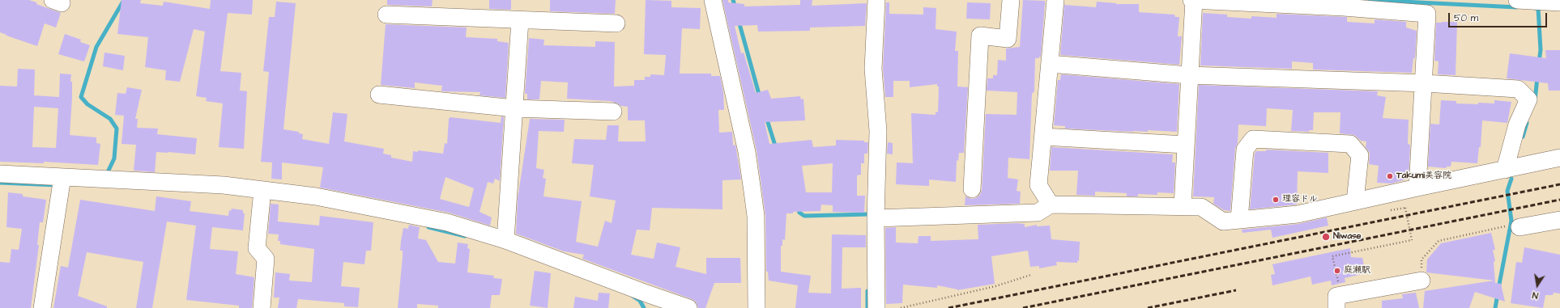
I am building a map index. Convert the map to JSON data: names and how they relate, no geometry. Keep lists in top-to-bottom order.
{
  "places": [
    "Takumi美容院",
    "理容ドル",
    "Niwase",
    "庭瀬駅"
  ],
  "scale_bar": "50 m",
  "north": "bottom"
}
